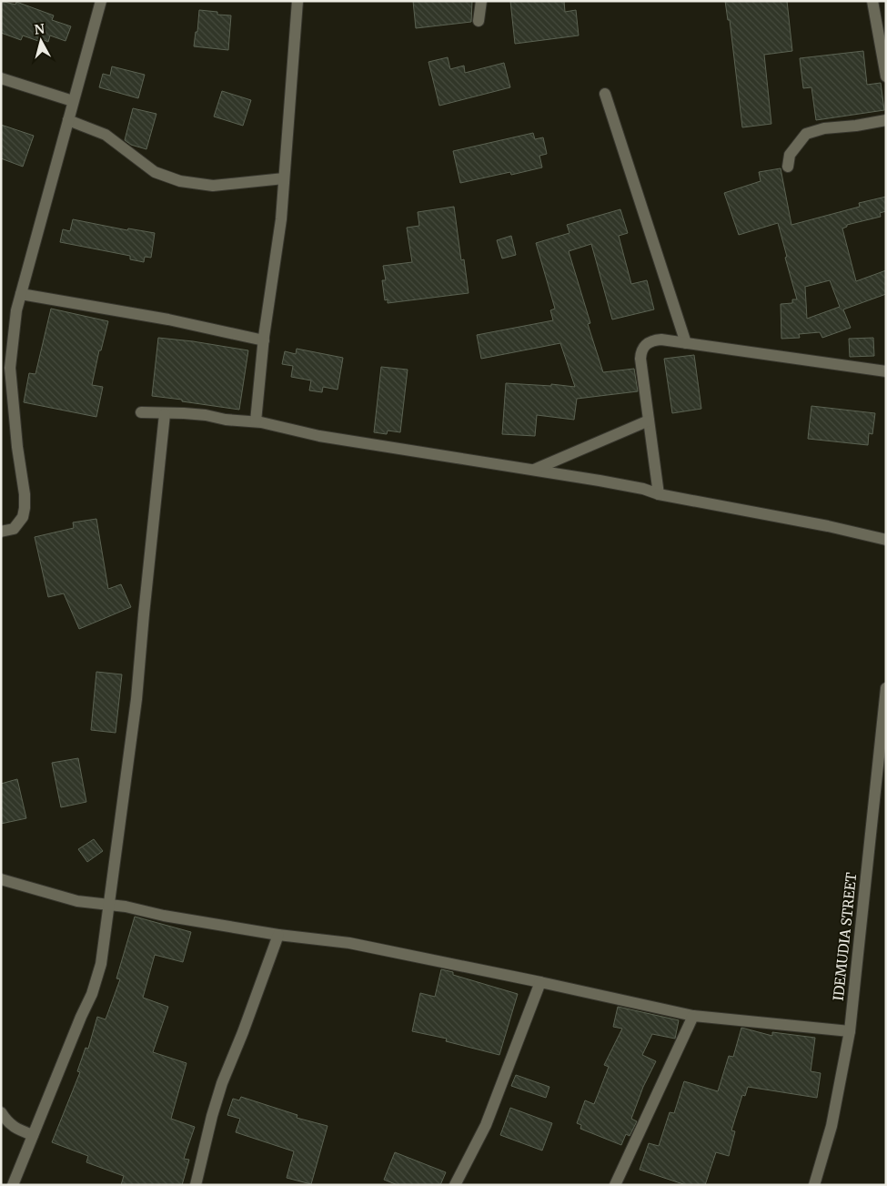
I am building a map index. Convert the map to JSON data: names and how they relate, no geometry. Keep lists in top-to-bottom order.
{
  "streets": {
    "street": ["IDEMUDIA STREET"]
  },
  "north": "top"
}
